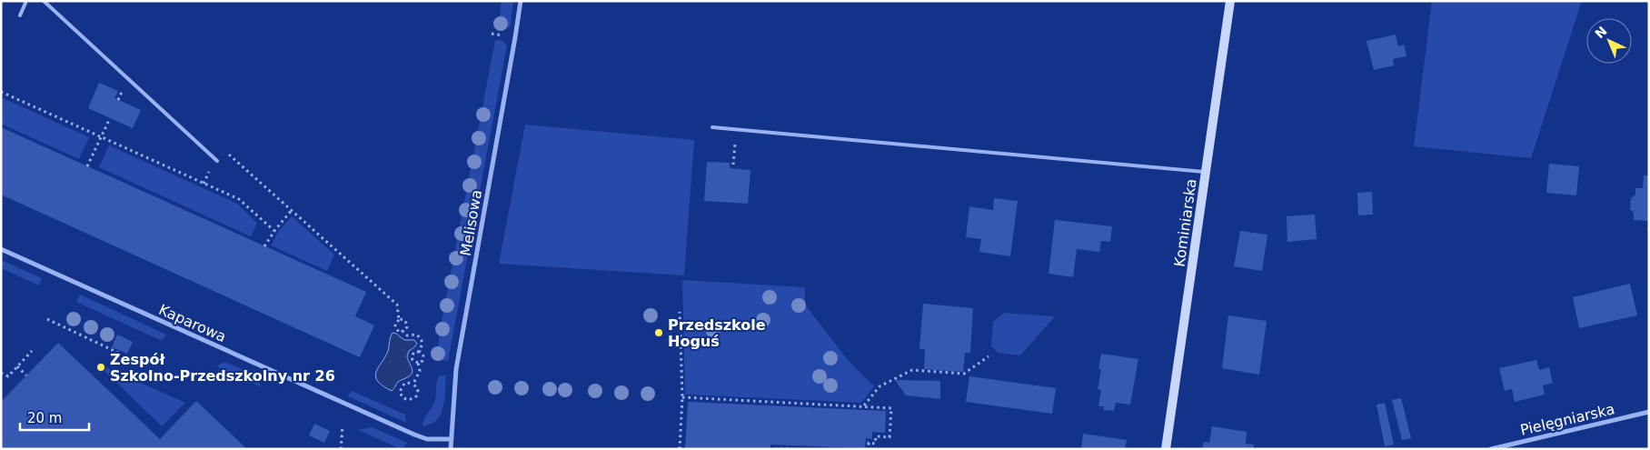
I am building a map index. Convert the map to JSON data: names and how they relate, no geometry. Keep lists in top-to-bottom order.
{
  "streets": {
    "street": [
      "Melisowa",
      "Kominiarska",
      "Kaparowa",
      "Pielęgniarska"
    ]
  },
  "crossings": [
    ["Melisowa", "Kaparowa"]
  ],
  "places": ["Przedszkole Hoguś", "Zespół Szkolno-Przedszkolny nr 26"],
  "scale_bar": "20 m",
  "north": "top left"
}
